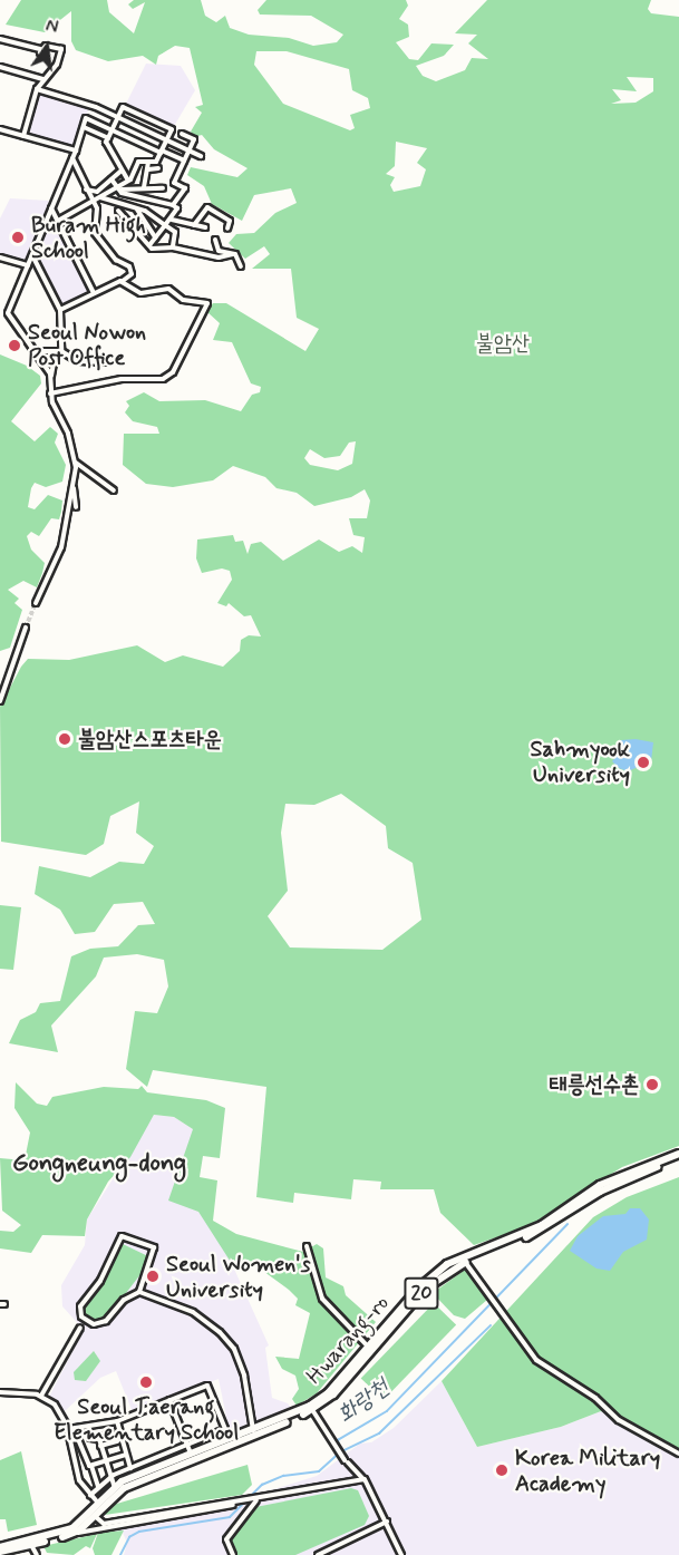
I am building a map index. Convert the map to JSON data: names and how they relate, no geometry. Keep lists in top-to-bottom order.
{
  "streets": {
    "main road": ["20", "Hwarang-ro"]
  },
  "districts": ["Gongneung-dong"],
  "water": ["화랑천"],
  "parks": ["불암산"],
  "places": [
    "Buram High School",
    "Seoul Nowon Post Office",
    "불암산스포츠타운",
    "Sahmyook University",
    "태릉선수촌",
    "Seoul Women's University",
    "Seoul Taerang Elementary School",
    "Korea Military Academy"
  ],
  "north": "top"
}
